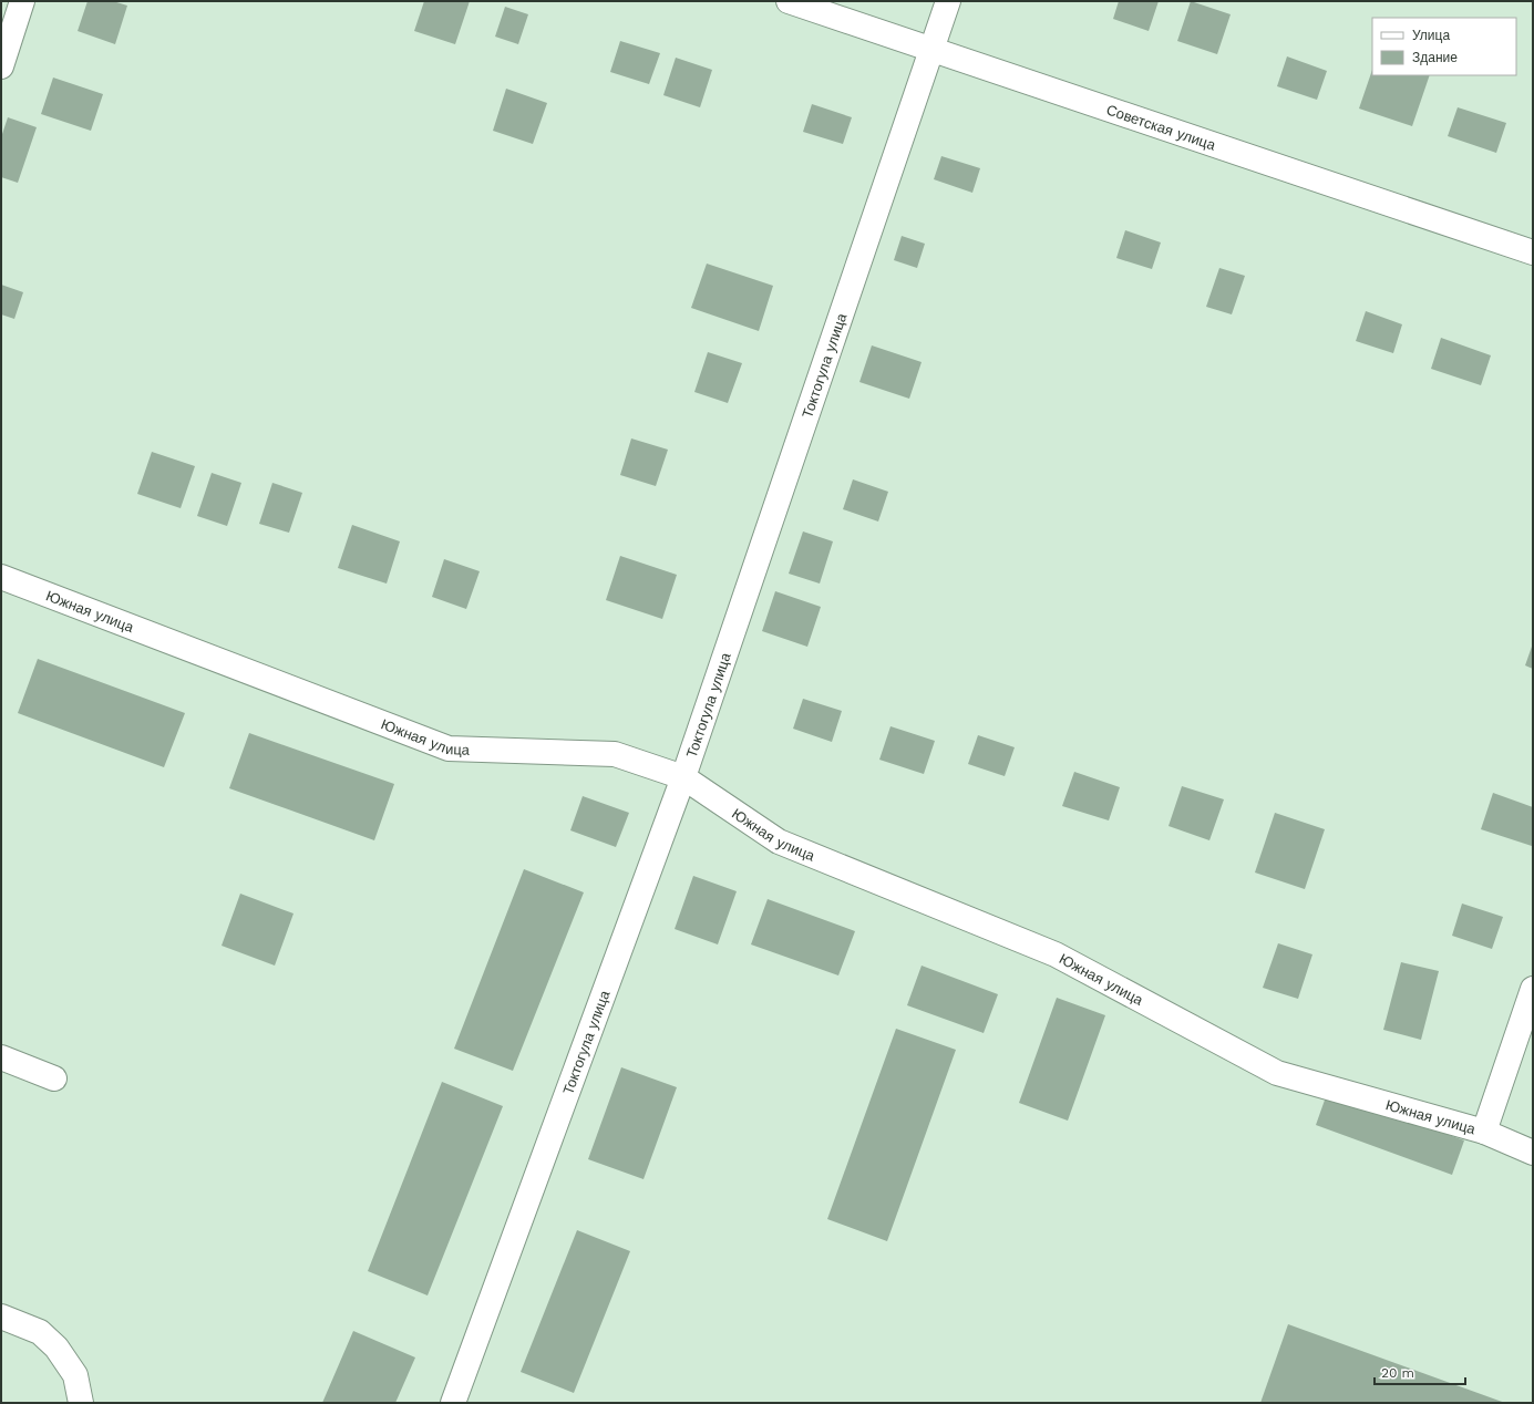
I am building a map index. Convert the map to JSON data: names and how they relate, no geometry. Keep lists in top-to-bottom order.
{
  "streets": {
    "street": ["Советская улица", "Токтогула улица", "Южная улица"]
  },
  "crossings": [
    ["Советская улица", "Токтогула улица"],
    ["Токтогула улица", "Южная улица"]
  ],
  "legend": ["Улица", "Здание"],
  "scale_bar": "20 m"
}
